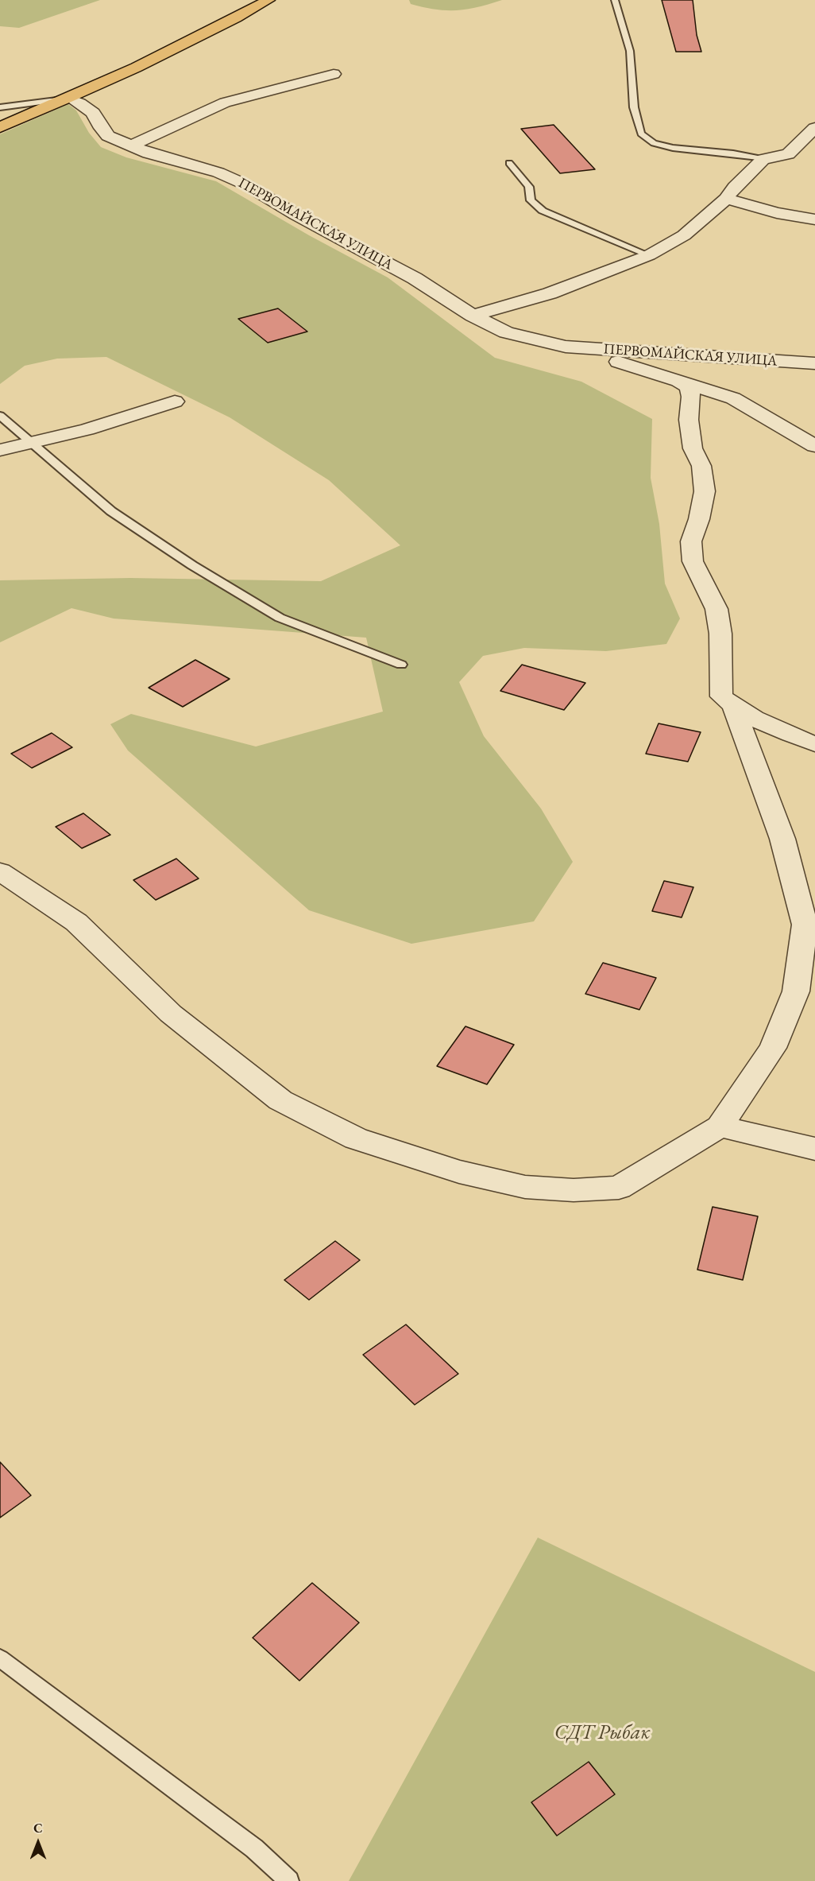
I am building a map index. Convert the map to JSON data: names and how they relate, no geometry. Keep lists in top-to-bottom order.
{
  "streets": {
    "street": ["ПЕРВОМАЙСКАЯ УЛИЦА"]
  },
  "parks": ["СДТ Рыбак"],
  "north": "top"
}
